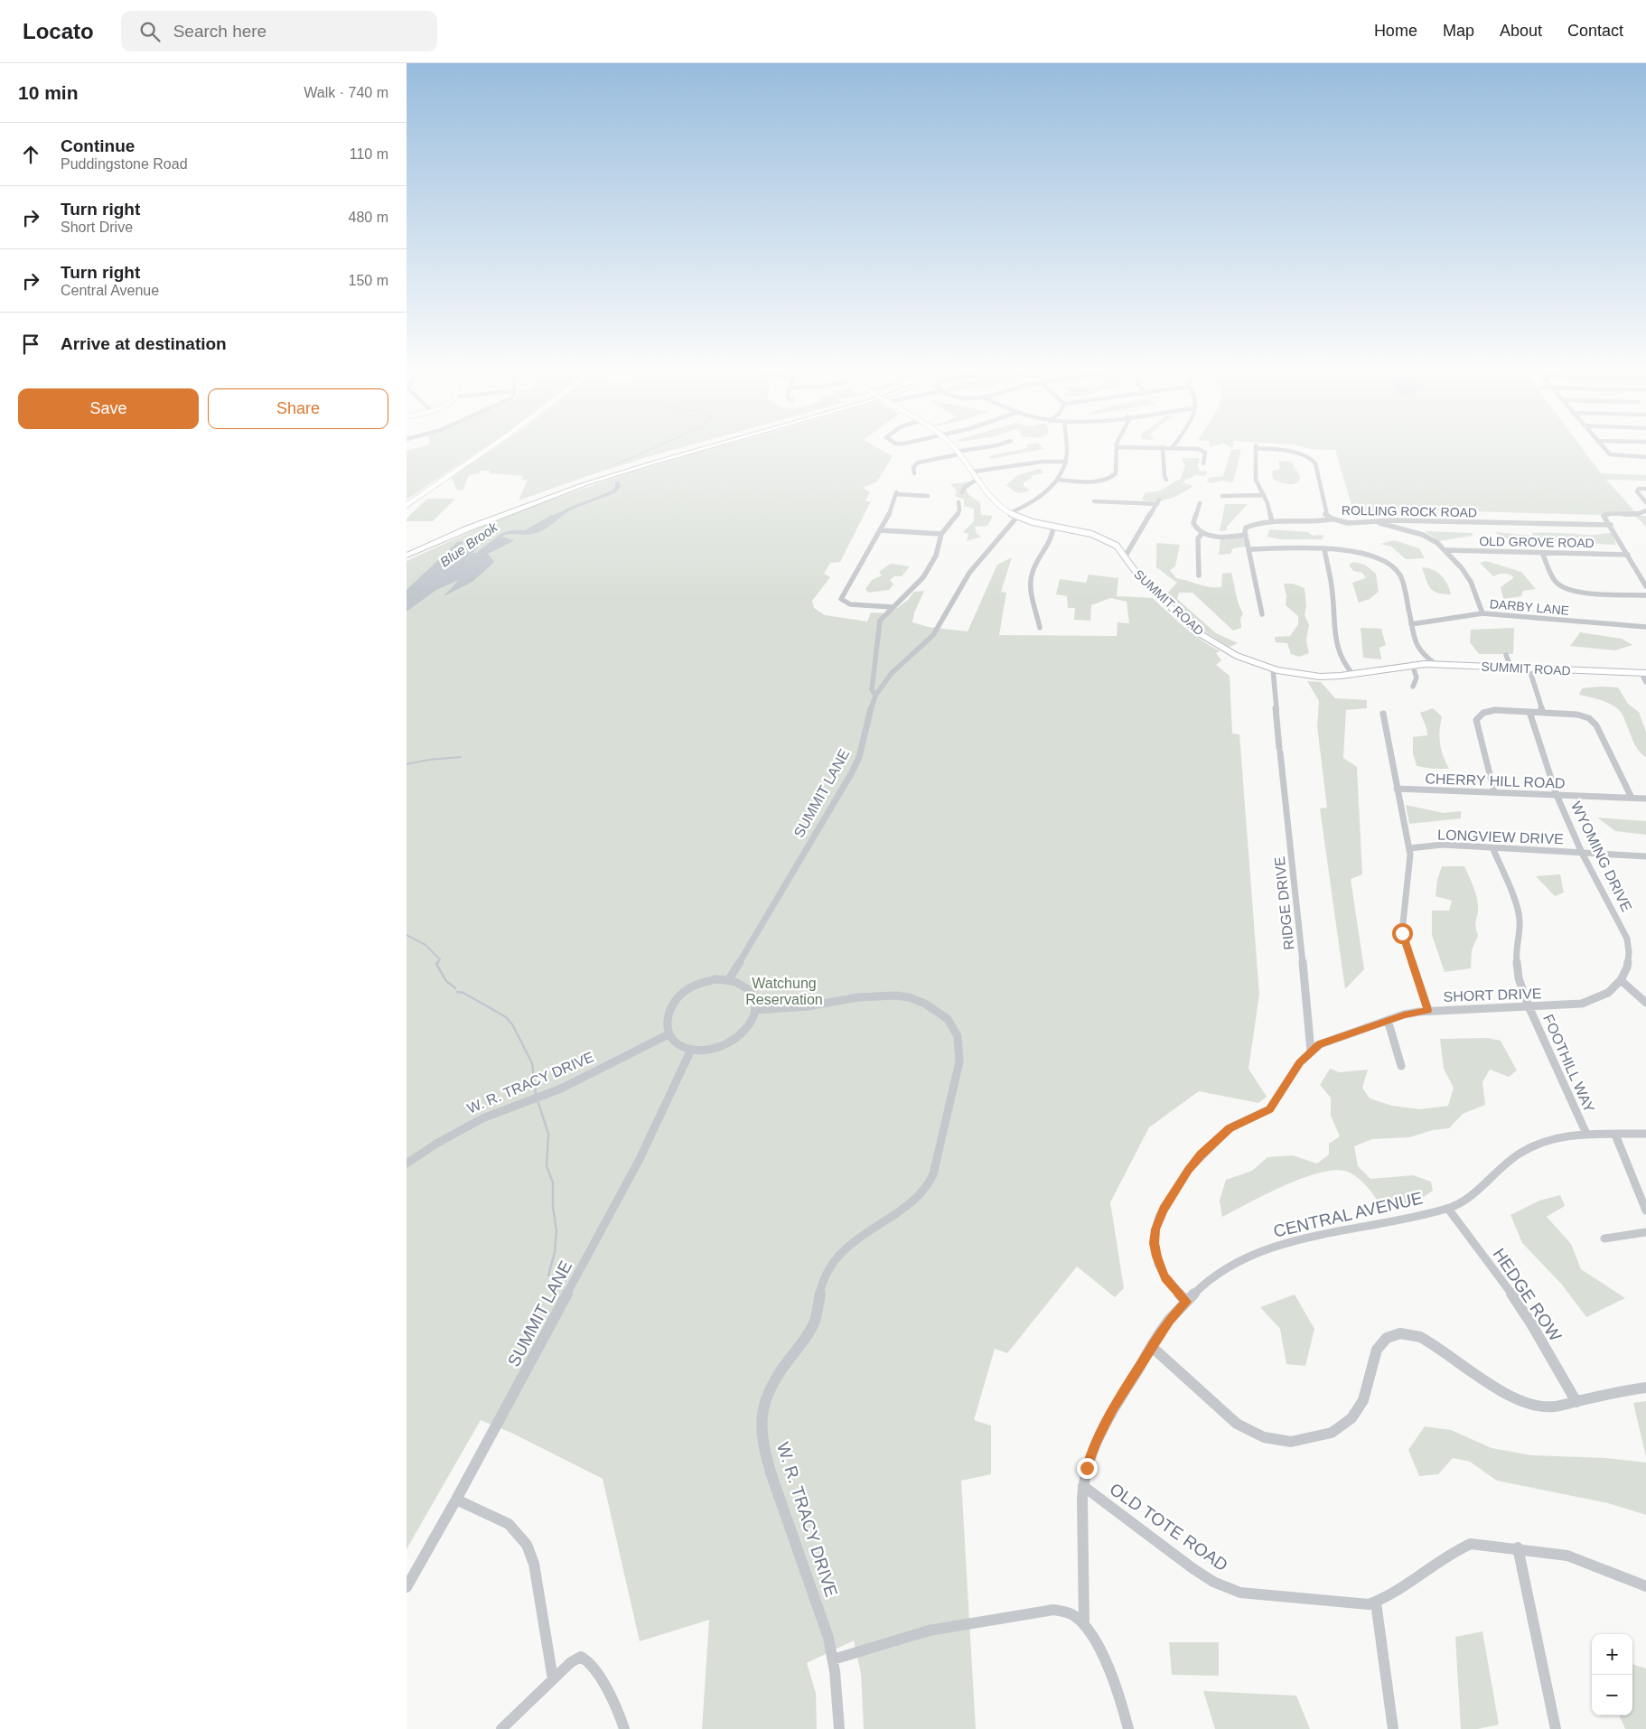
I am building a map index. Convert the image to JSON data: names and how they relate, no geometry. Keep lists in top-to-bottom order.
{
  "streets": {
    "main road": ["SUMMIT ROAD"],
    "street": [
      "ROLLING ROCK ROAD",
      "OLD GROVE ROAD",
      "DARBY LANE",
      "CHERRY HILL ROAD",
      "SUMMIT LANE",
      "LONGVIEW DRIVE",
      "WYOMING DRIVE",
      "RIDGE DRIVE",
      "SHORT DRIVE",
      "FOOTHILL WAY",
      "W. R. TRACY DRIVE",
      "CENTRAL AVENUE",
      "HEDGE ROW",
      "OLD TOTE ROAD"
    ]
  },
  "crossings": [
    ["SUMMIT ROAD", "SUMMIT LANE"],
    ["SUMMIT ROAD", "RIDGE DRIVE"],
    ["CHERRY HILL ROAD", "WYOMING DRIVE"],
    ["SUMMIT LANE", "W. R. TRACY DRIVE"],
    ["LONGVIEW DRIVE", "WYOMING DRIVE"],
    ["LONGVIEW DRIVE", "FOOTHILL WAY"],
    ["WYOMING DRIVE", "SHORT DRIVE"],
    ["RIDGE DRIVE", "SHORT DRIVE"],
    ["SHORT DRIVE", "FOOTHILL WAY"],
    ["SHORT DRIVE", "CENTRAL AVENUE"],
    ["FOOTHILL WAY", "CENTRAL AVENUE"],
    ["CENTRAL AVENUE", "HEDGE ROW"],
    ["CENTRAL AVENUE", "OLD TOTE ROAD"]
  ],
  "water": ["Blue Brook"],
  "parks": ["Watchung Reservation"],
  "page": {
    "header": "Locato",
    "search": "Search here",
    "nav": [
      "Home",
      "Map",
      "About",
      "Contact"
    ],
    "heading": ["10 min", "Walk · 740 m"],
    "list": [
      ["Continue", "Puddingstone Road", "110 m"],
      ["Turn right", "Short Drive", "480 m"],
      ["Turn right", "Central Avenue", "150 m"],
      "Arrive at destination"
    ],
    "buttons": ["Save", "Share"],
    "map_buttons": ["+", "−"]
  }
}
